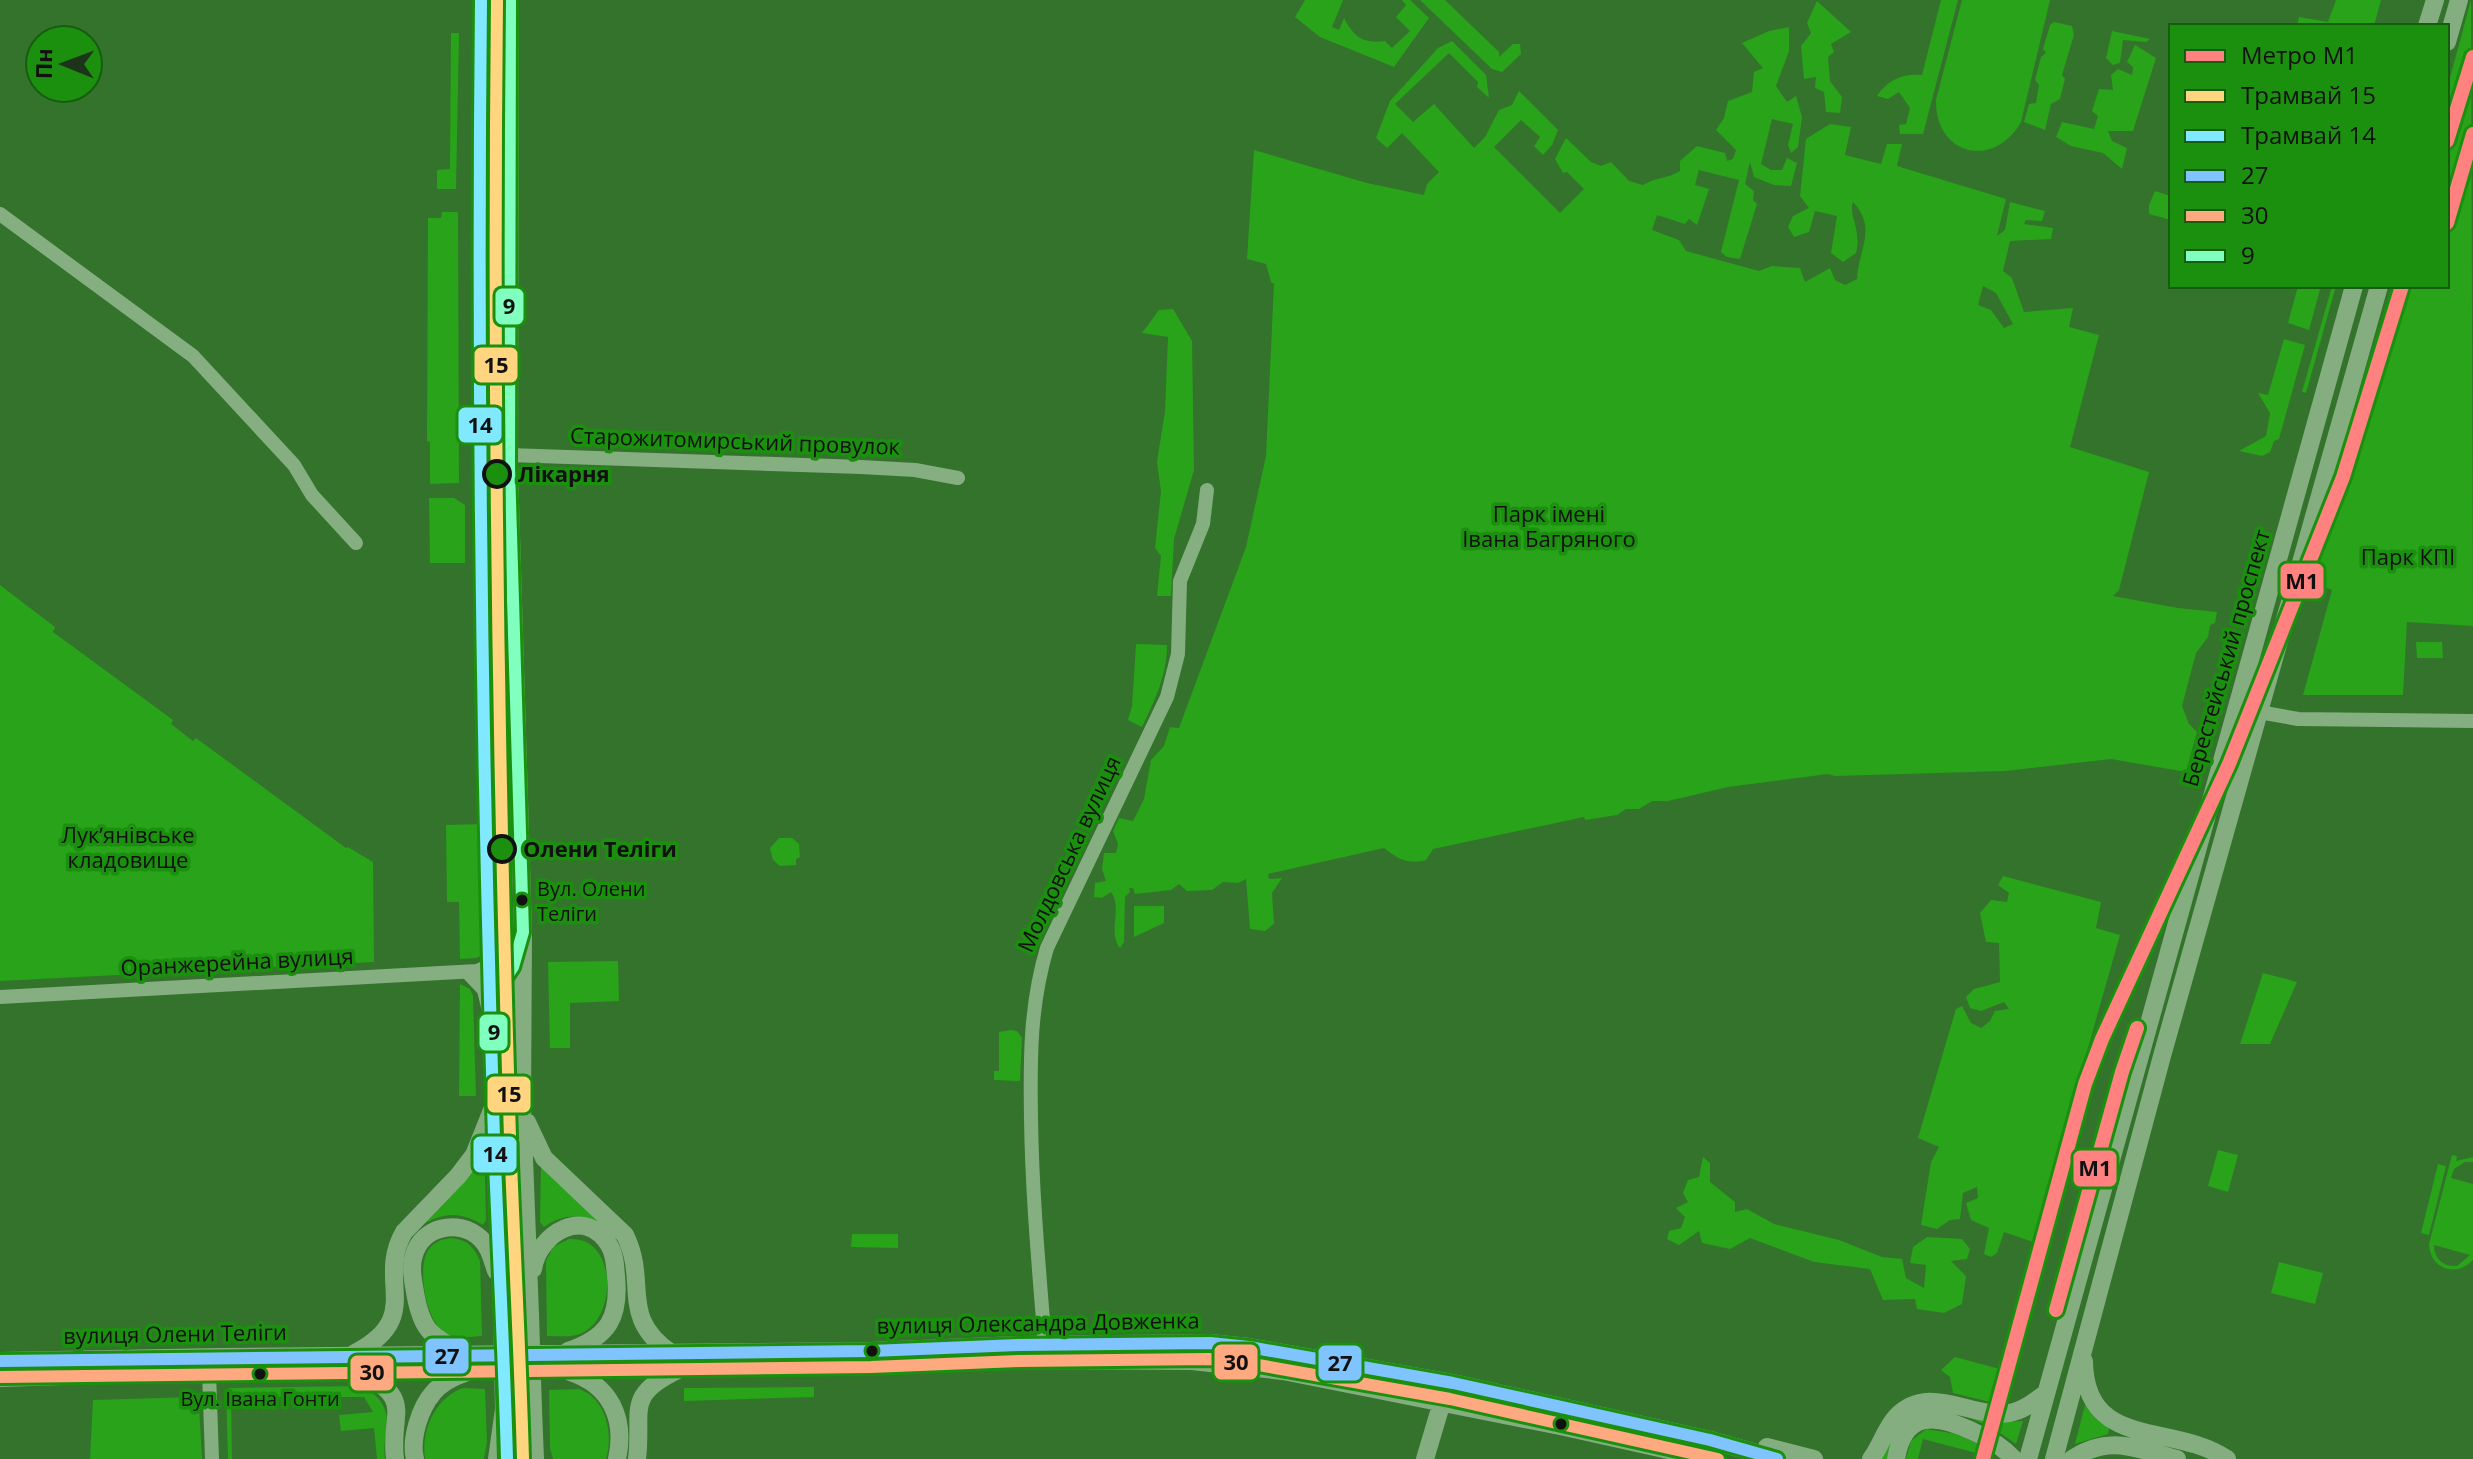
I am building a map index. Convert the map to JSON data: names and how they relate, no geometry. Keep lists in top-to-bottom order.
{
  "streets": {
    "main road": ["Берестейський проспект", "вулиця Олександра Довженка", "вулиця Олени Теліги"],
    "street": ["Старожитомирський провулок", "Молдовська вулиця", "Оранжерейна вулиця"]
  },
  "crossings": [
    ["Молдовська вулиця", "вулиця Олександра Довженка"],
    ["вулиця Олександра Довженка", "вулиця Олени Теліги"]
  ],
  "parks": ["Парк імені Івана Багряного", "Парк КПІ", "Лукʼянівське кладовище"],
  "places": [
    "Лікарня",
    "Олени Теліги",
    "Вул. Олени Теліги",
    "Вул. Івана Гонти"
  ],
  "lines": [
    "tram line 15",
    "tram line 14",
    "transit line 9",
    "metro line M1",
    "transit line 27",
    "transit line 30"
  ],
  "legend": [
    "Метро M1",
    "Трамвай 15",
    "Трамвай 14",
    "27",
    "30",
    "9"
  ],
  "north": "left"
}
